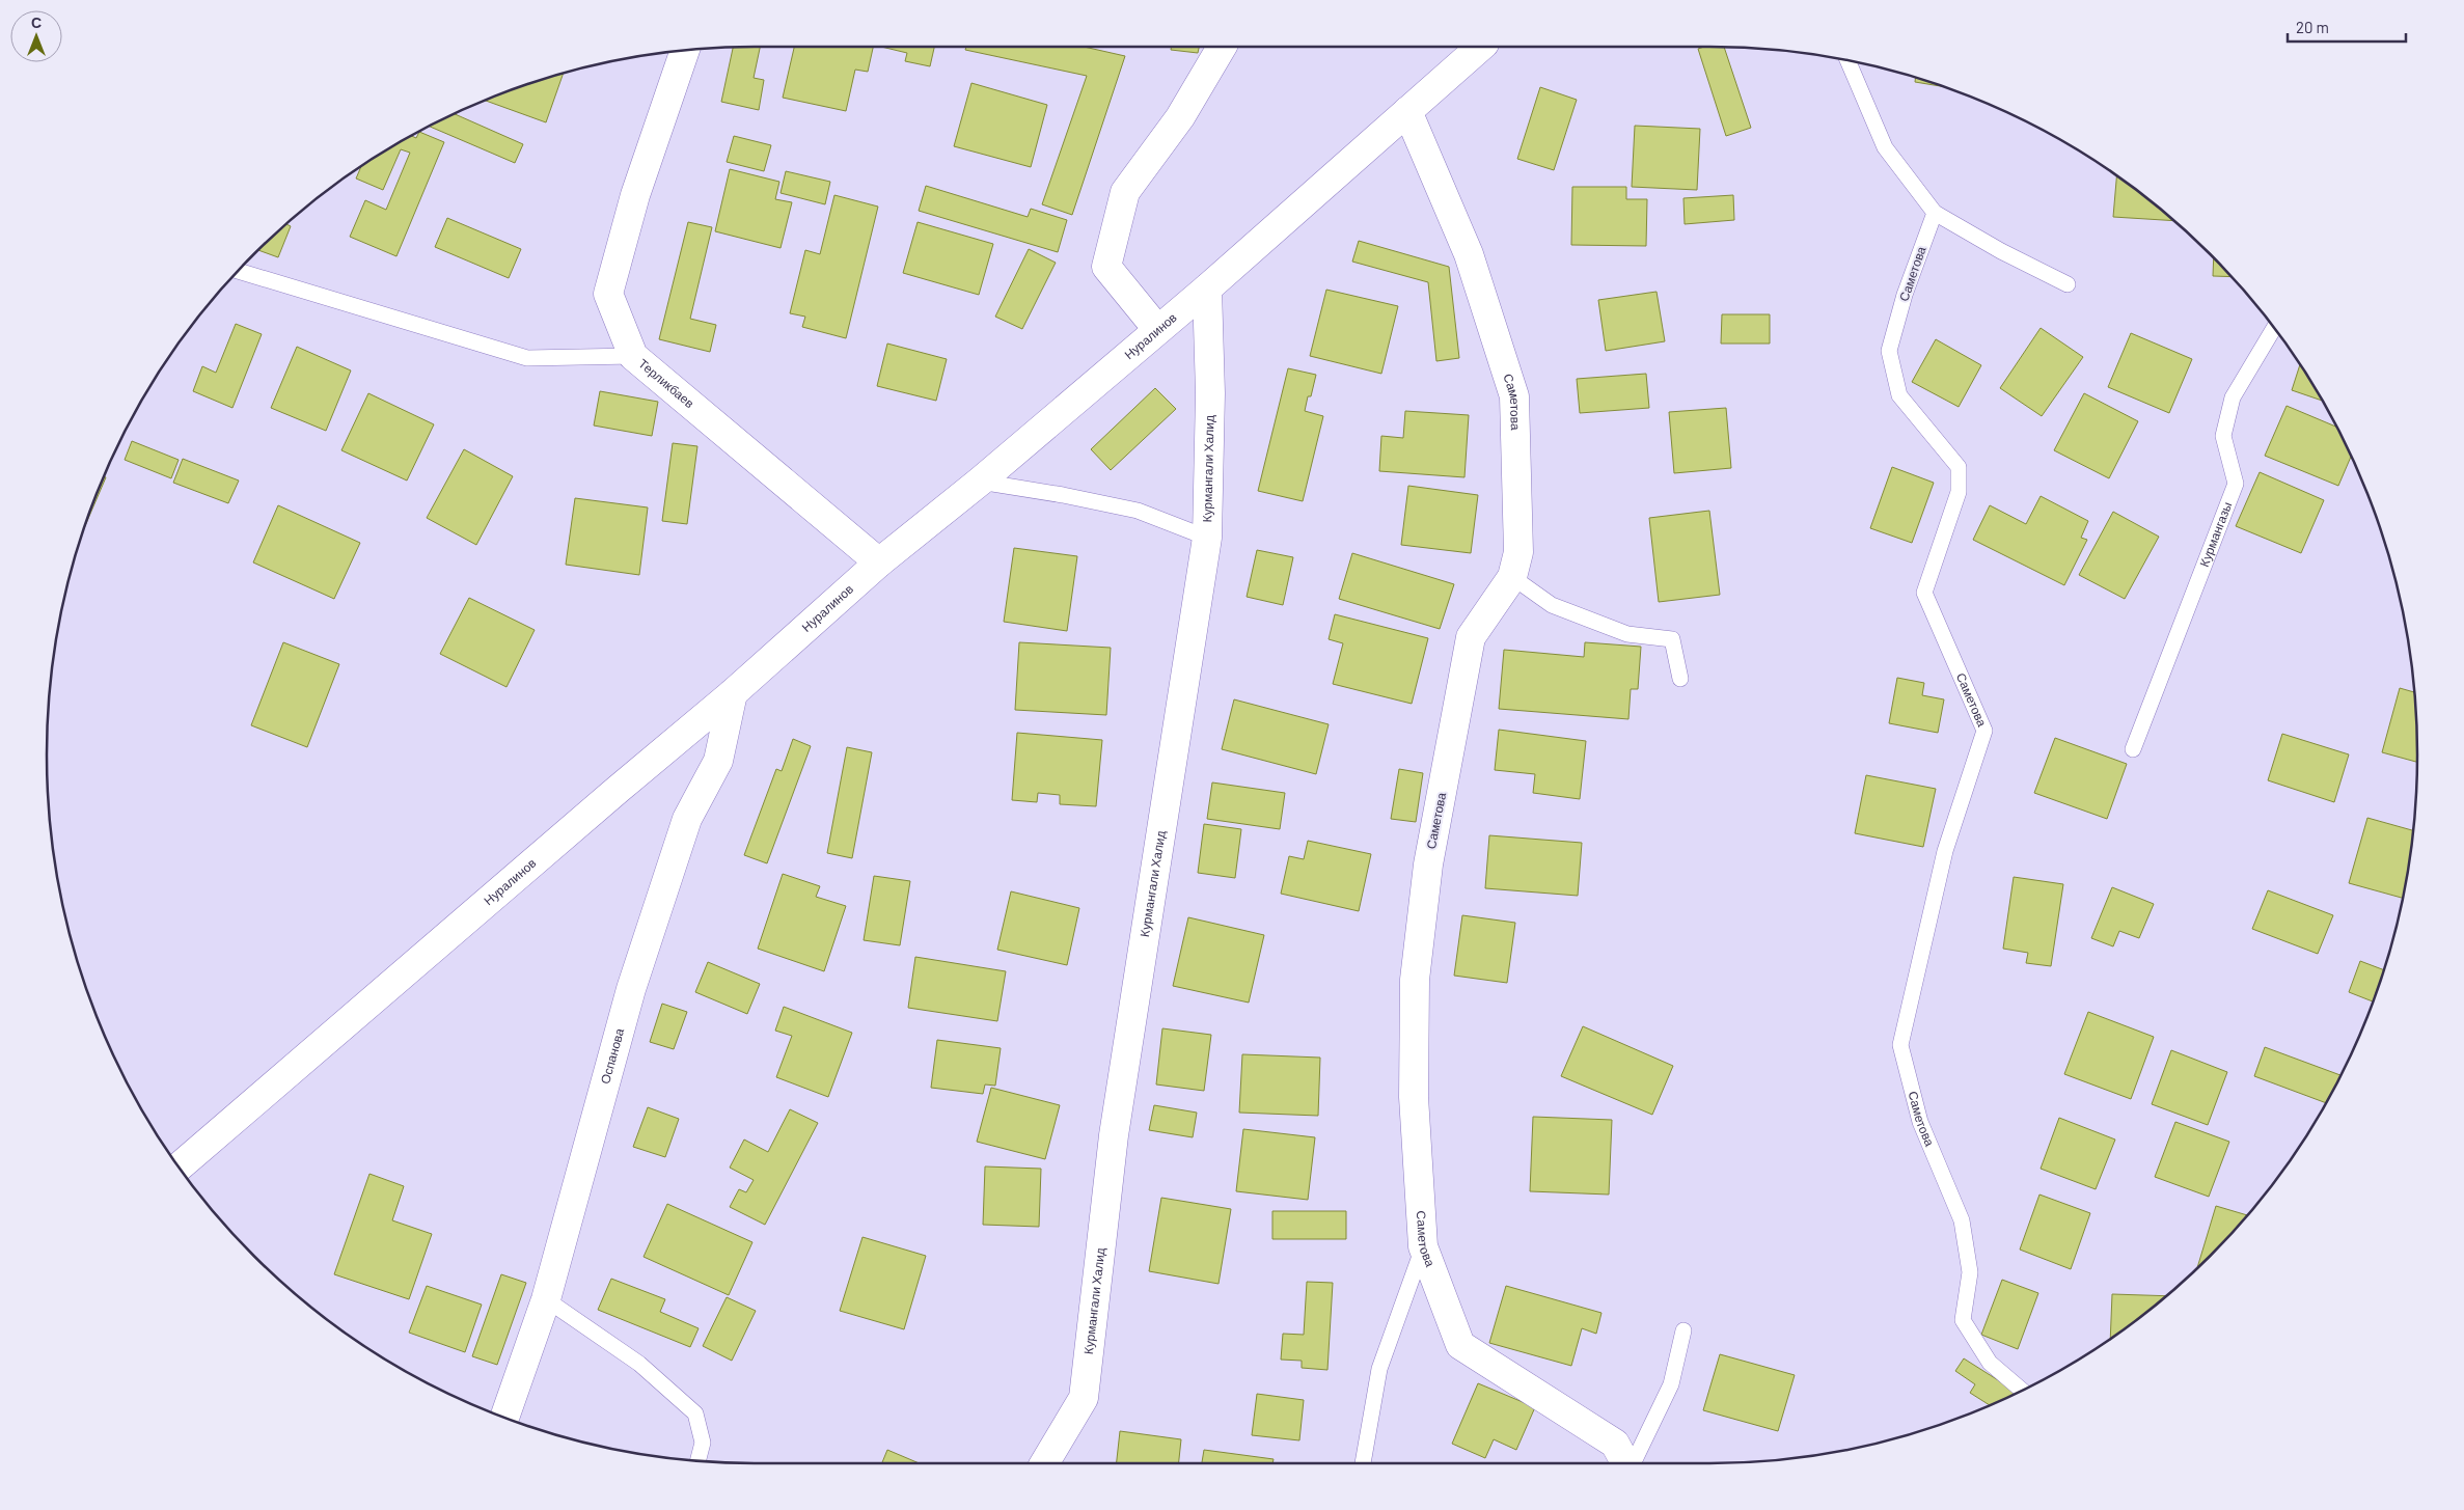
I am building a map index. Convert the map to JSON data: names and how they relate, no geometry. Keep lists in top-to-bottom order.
{
  "streets": {
    "street": [
      "Саметова",
      "Нуралинов",
      "Терликбаев",
      "Курмангали Халид",
      "Оспанова"
    ],
    "lane": ["Курмангазы"]
  },
  "crossings": [
    ["Саметова", "Нуралинов"],
    ["Нуралинов", "Терликбаев"],
    ["Нуралинов", "Курмангали Халид"],
    ["Нуралинов", "Оспанова"]
  ],
  "scale_bar": "20 m",
  "north": "top"
}
